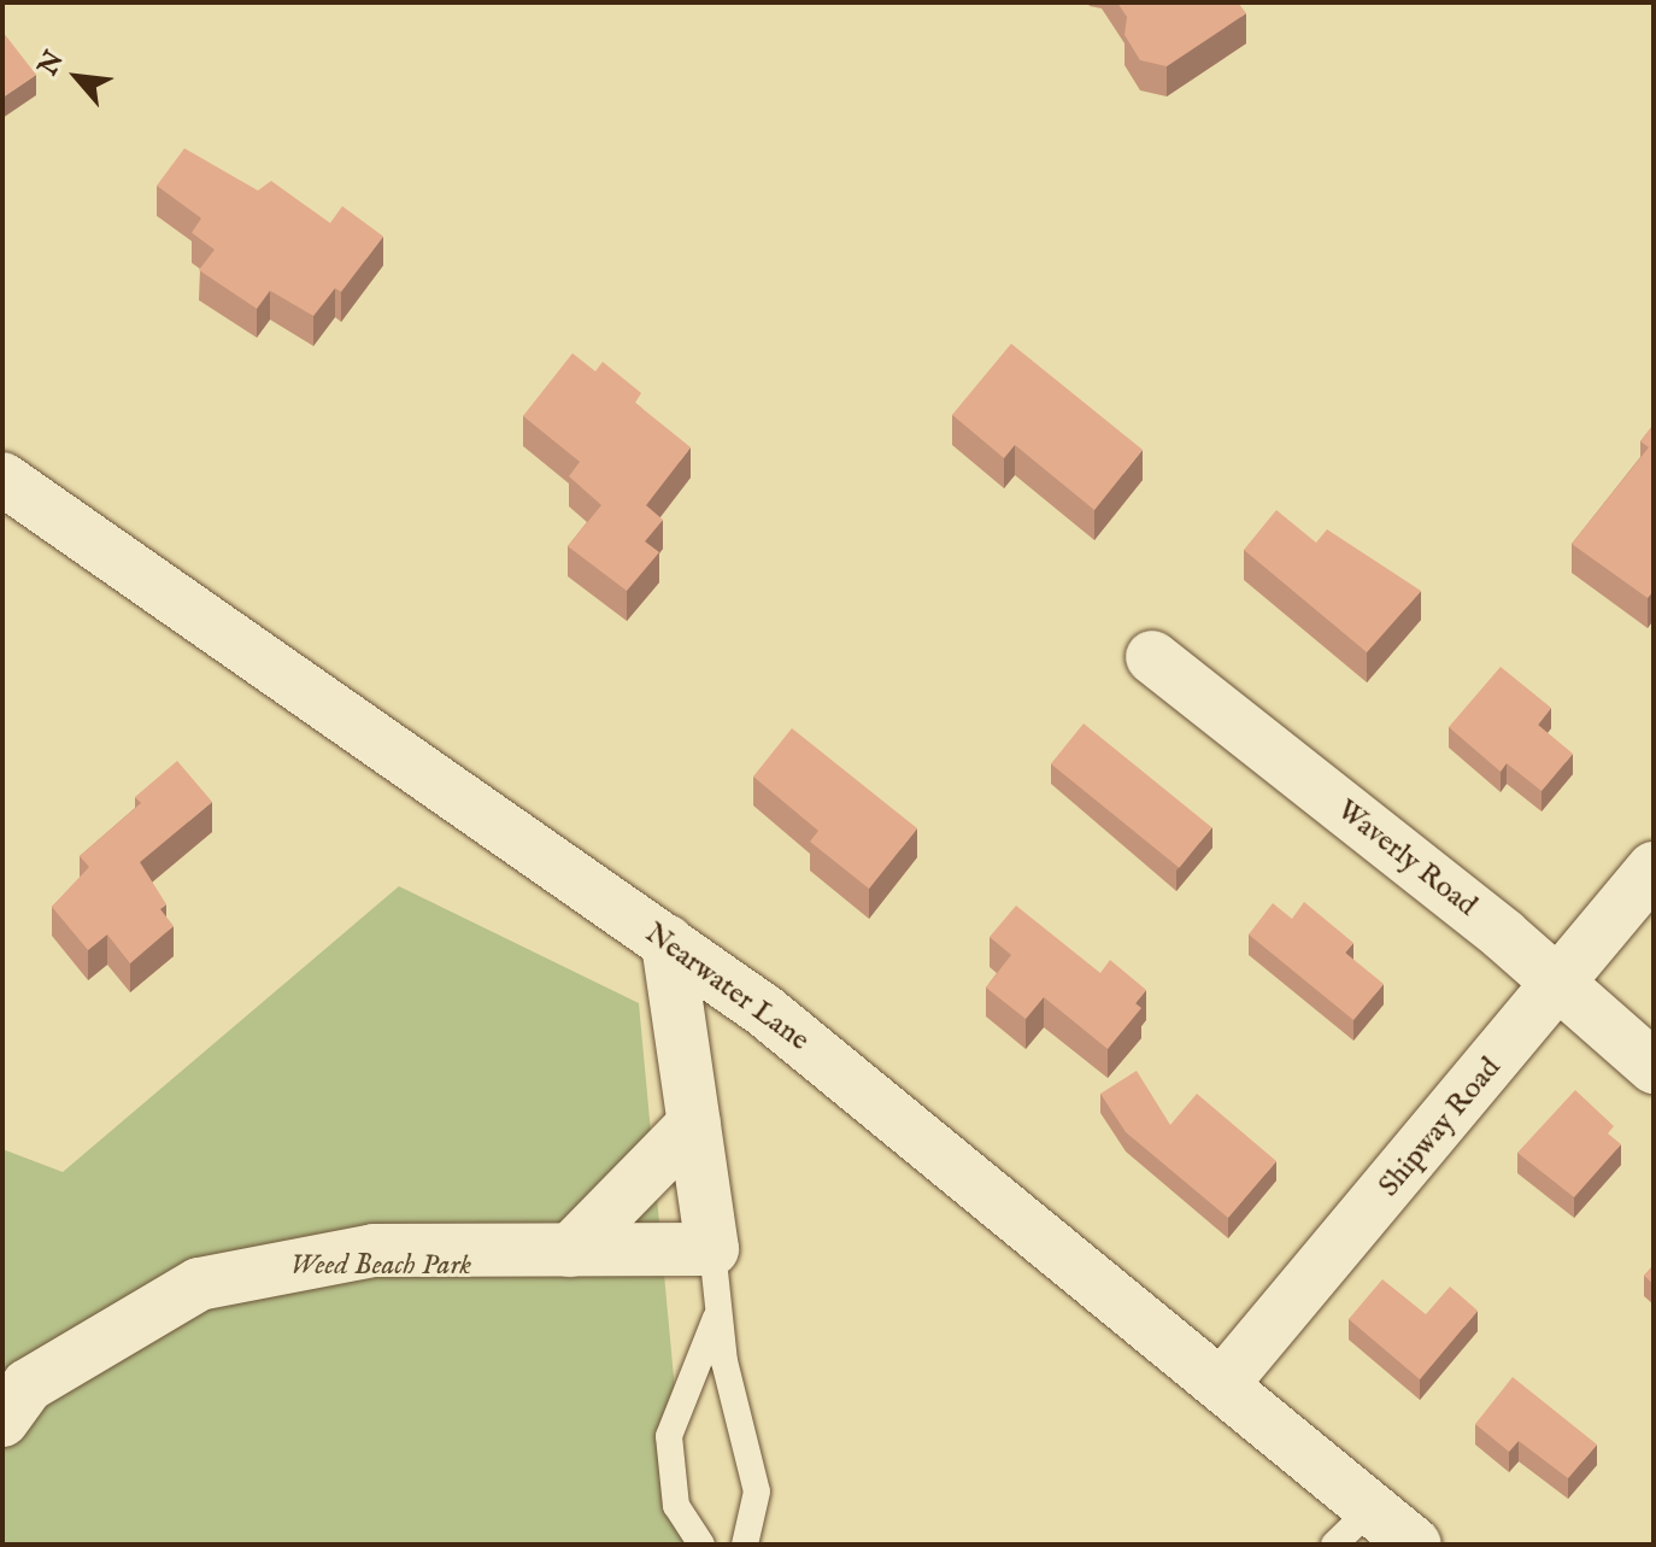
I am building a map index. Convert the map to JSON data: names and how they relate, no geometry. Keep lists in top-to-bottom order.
{
  "streets": {
    "street": ["Waverly Road", "Nearwater Lane", "Shipway Road"]
  },
  "crossings": [
    ["Waverly Road", "Shipway Road"],
    ["Nearwater Lane", "Shipway Road"]
  ],
  "parks": ["Weed Beach Park"],
  "north": "top left"
}
